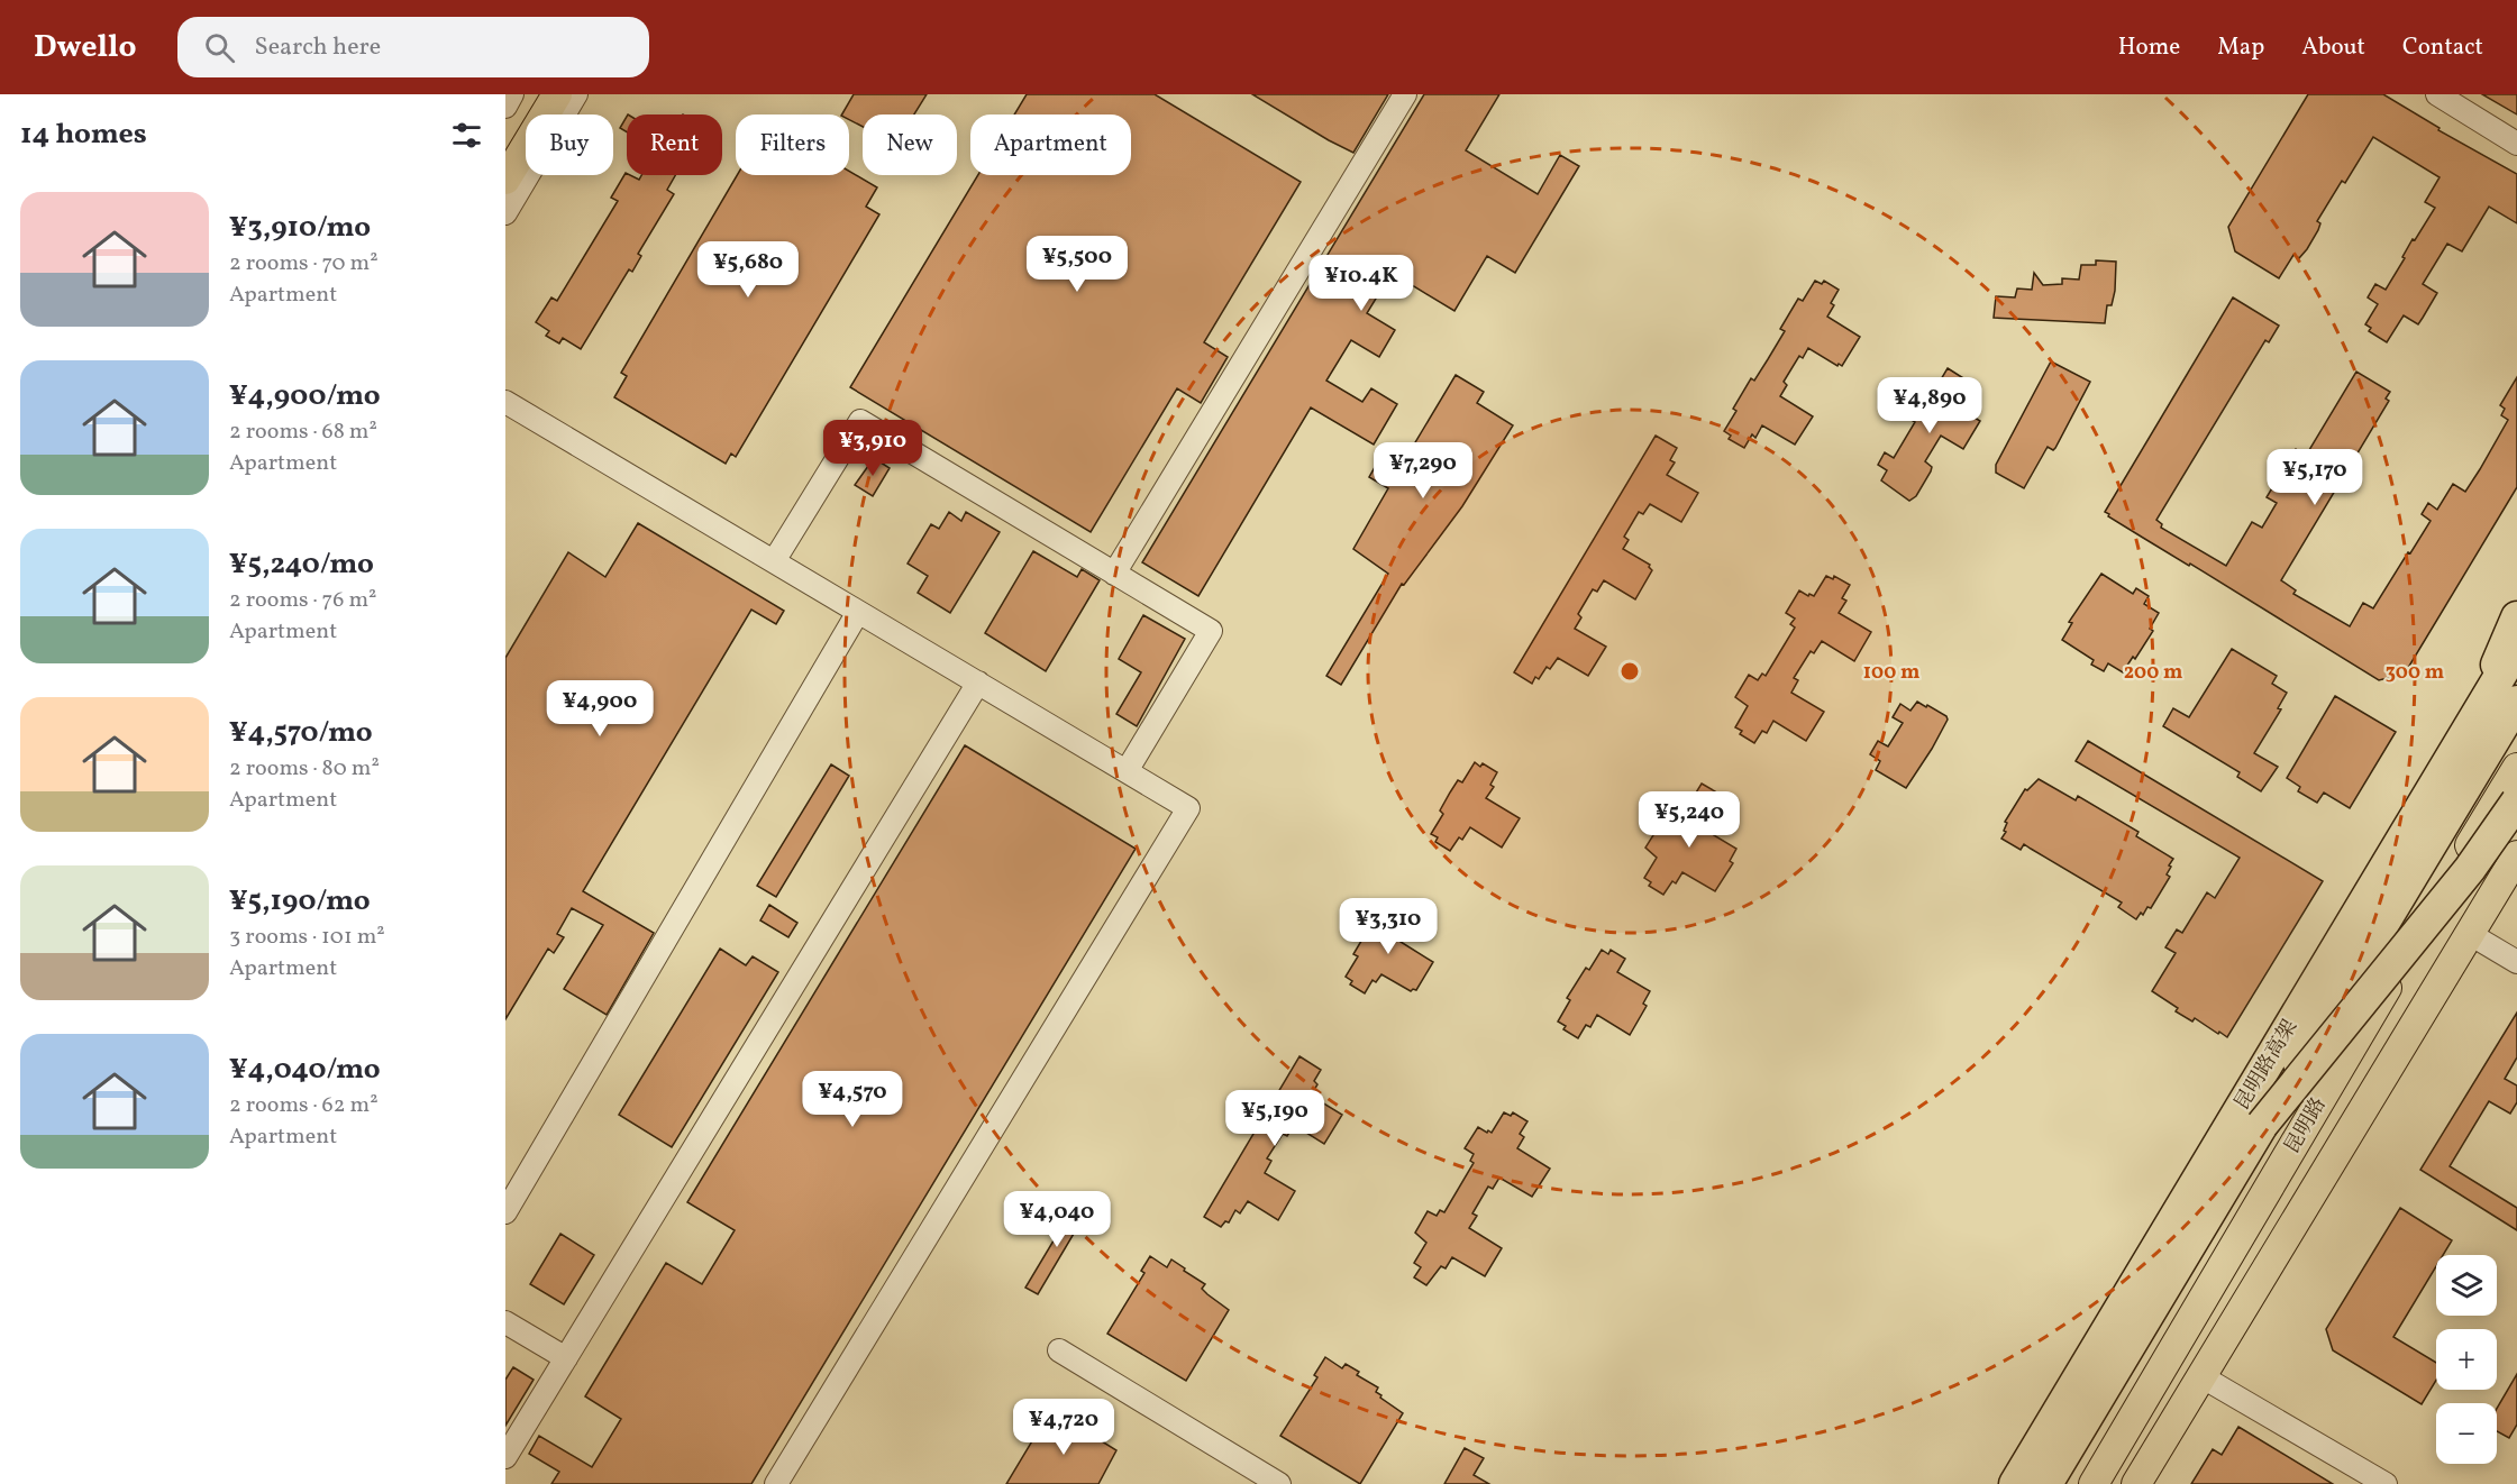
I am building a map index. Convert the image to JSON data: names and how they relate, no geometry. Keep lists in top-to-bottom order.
{
  "streets": {
    "highway": ["昆明路高架"],
    "main road": ["昆明路"]
  },
  "page": {
    "header": "Dwello",
    "search": "Search here",
    "nav": [
      "Home",
      "Map",
      "About",
      "Contact"
    ],
    "heading": "14 homes",
    "chip": [
      "Buy",
      "Rent",
      "Filters",
      "New",
      "Apartment"
    ],
    "list": [
      {
        "name": "¥3,910/mo",
        "note": "2 rooms · 70 m² · Apartment"
      },
      {
        "name": "¥4,900/mo",
        "note": "2 rooms · 68 m² · Apartment"
      },
      {
        "name": "¥5,240/mo",
        "note": "2 rooms · 76 m² · Apartment"
      },
      {
        "name": "¥4,570/mo",
        "note": "2 rooms · 80 m² · Apartment"
      },
      {
        "name": "¥5,190/mo",
        "note": "3 rooms · 101 m² · Apartment"
      },
      {
        "name": "¥4,040/mo",
        "note": "2 rooms · 62 m² · Apartment"
      }
    ],
    "price": [
      "¥5,500",
      "¥5,680",
      "¥10.4K",
      "¥4,890",
      "¥3,910",
      "¥7,290",
      "¥5,170",
      "¥4,900",
      "¥5,240",
      "¥3,310",
      "¥4,570",
      "¥5,190",
      "¥4,040",
      "¥4,720"
    ],
    "map_buttons": ["+", "−"]
  },
  "rings": ["100 m", "200 m", "300 m"]
}
